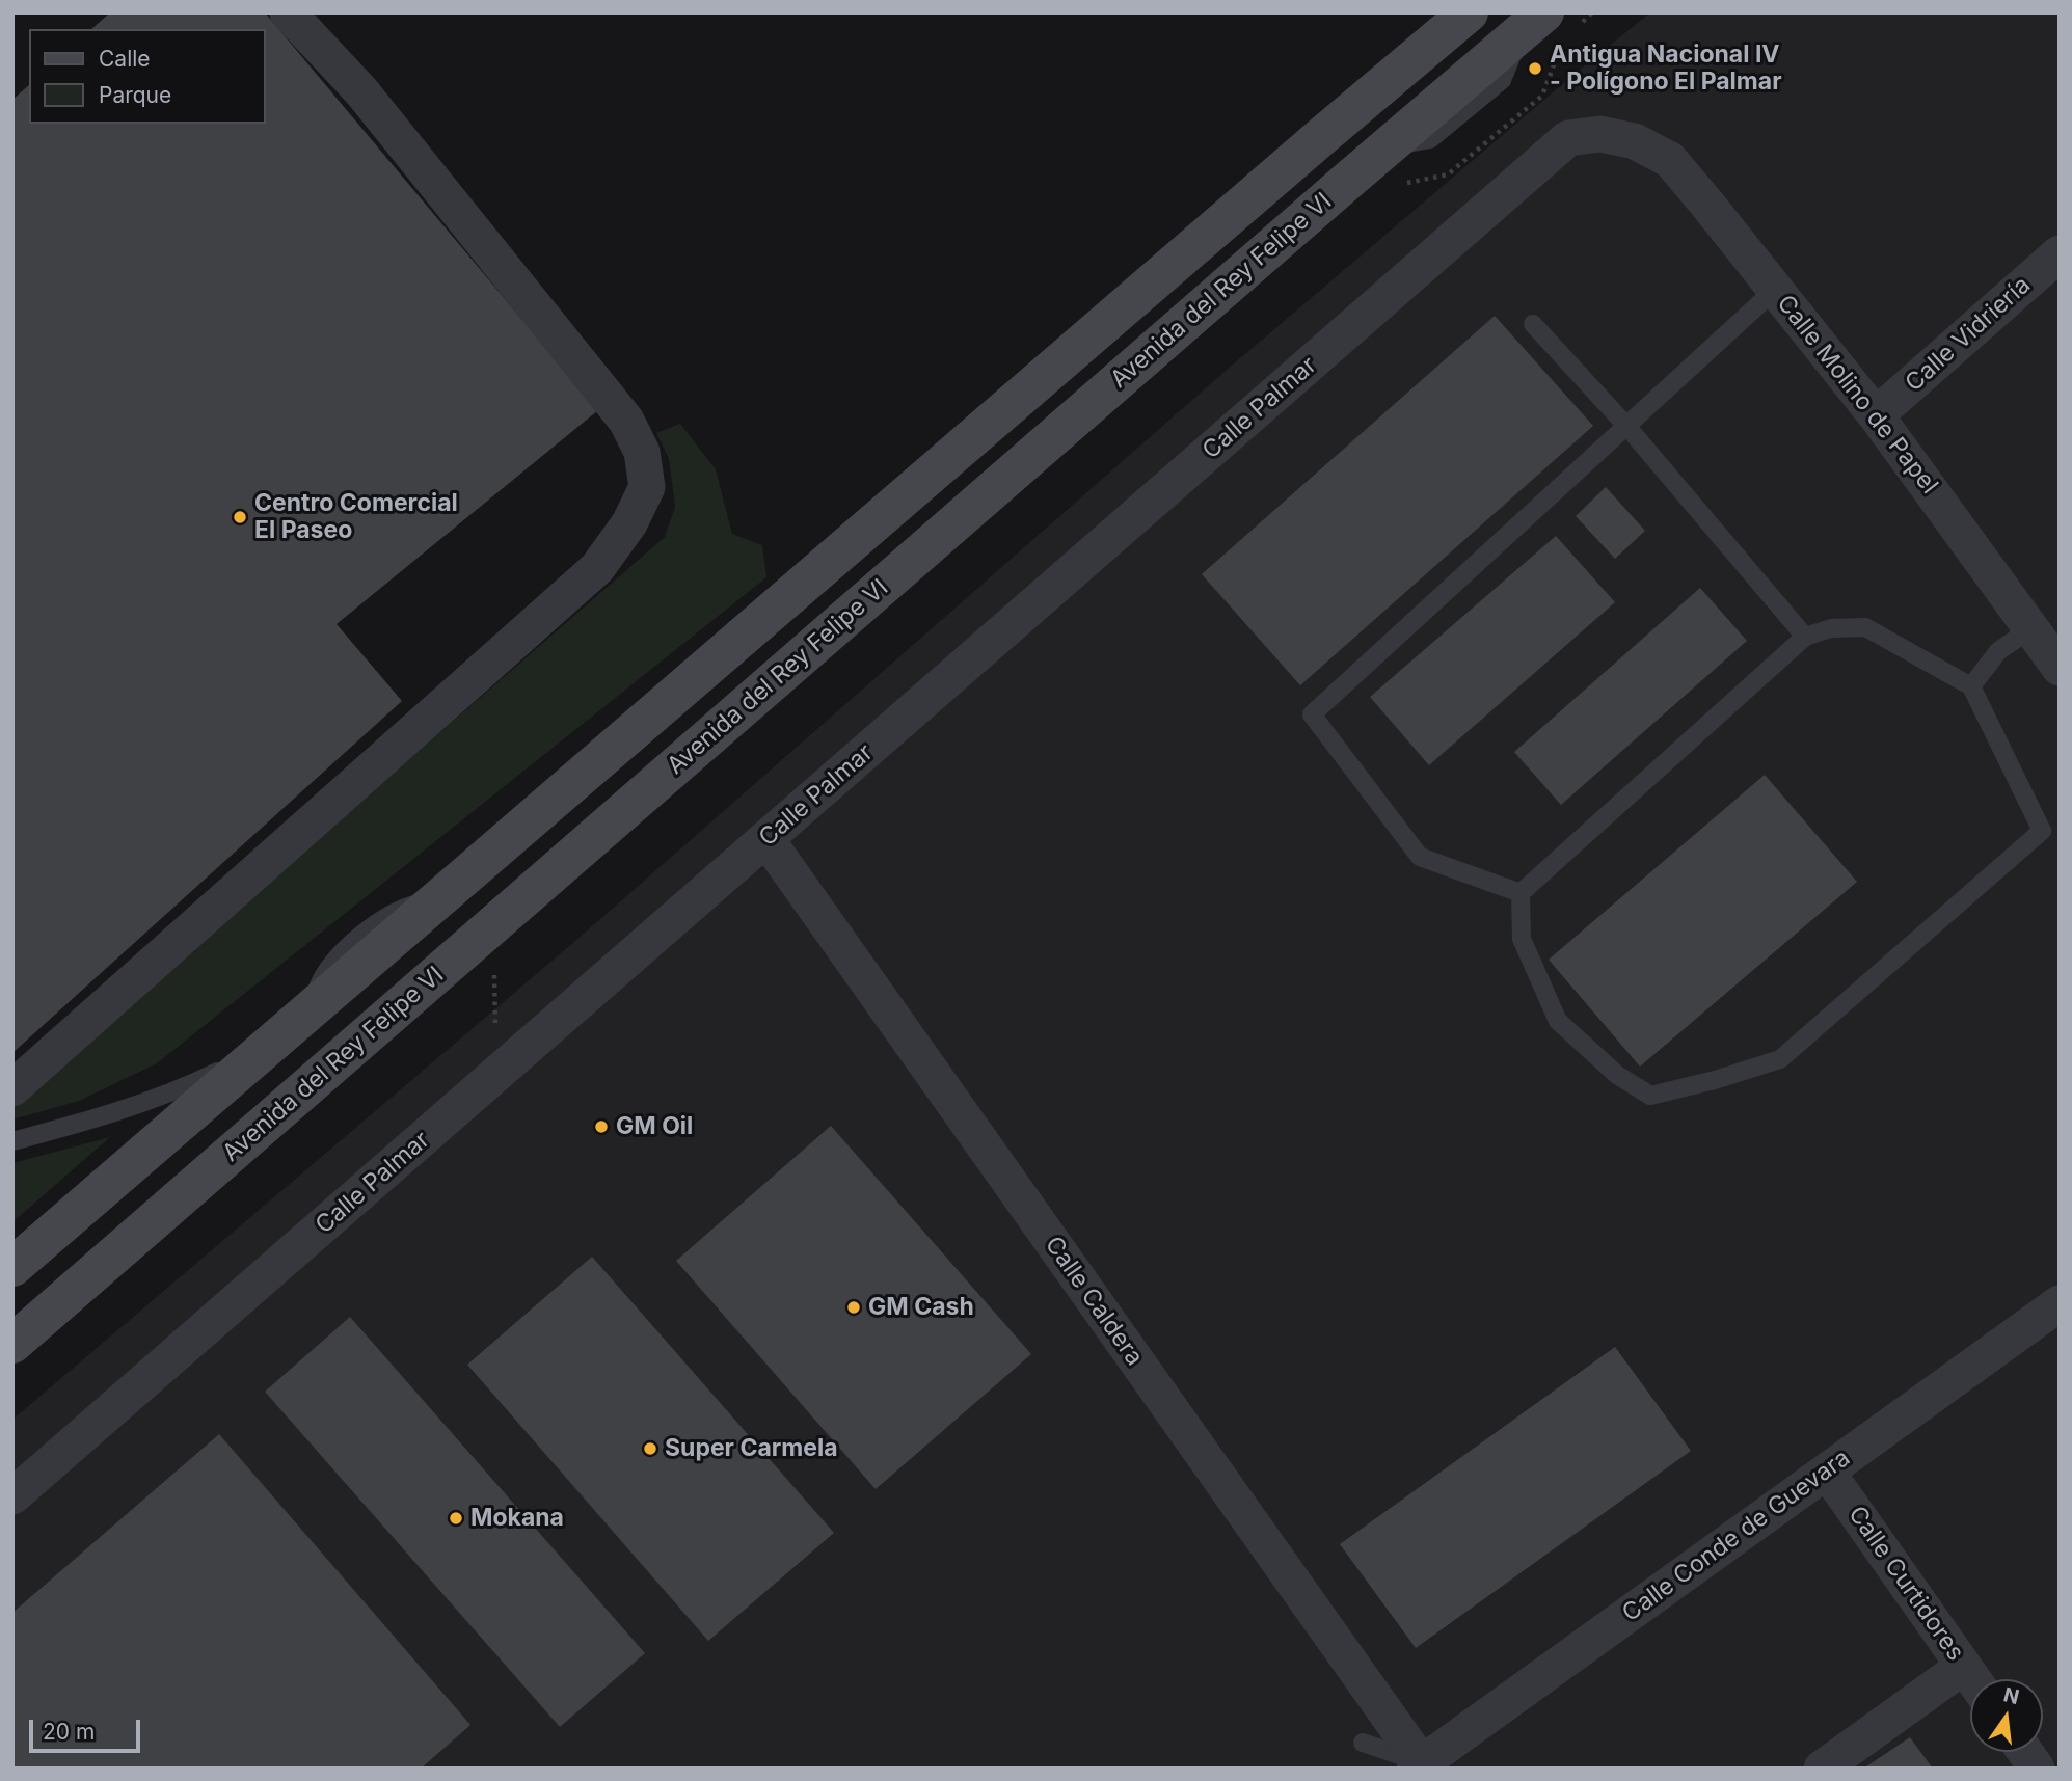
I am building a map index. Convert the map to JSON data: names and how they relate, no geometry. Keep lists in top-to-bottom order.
{
  "streets": {
    "main road": ["Avenida del Rey Felipe VI"],
    "street": [
      "Calle Vidriería",
      "Calle Molino de Papel",
      "Calle Palmar",
      "Calle Caldera",
      "Calle Conde de Guevara",
      "Calle Curtidores"
    ]
  },
  "crossings": [
    ["Calle Vidriería", "Calle Molino de Papel"],
    ["Calle Molino de Papel", "Calle Palmar"],
    ["Calle Palmar", "Calle Caldera"],
    ["Calle Caldera", "Calle Conde de Guevara"],
    ["Calle Conde de Guevara", "Calle Curtidores"]
  ],
  "places": [
    "Antigua Nacional IV - Polígono El Palmar",
    "Centro Comercial El Paseo",
    "GM Oil",
    "GM Cash",
    "Super Carmela",
    "Mokana"
  ],
  "legend": ["Calle", "Parque"],
  "scale_bar": "20 m",
  "north": "top"
}
